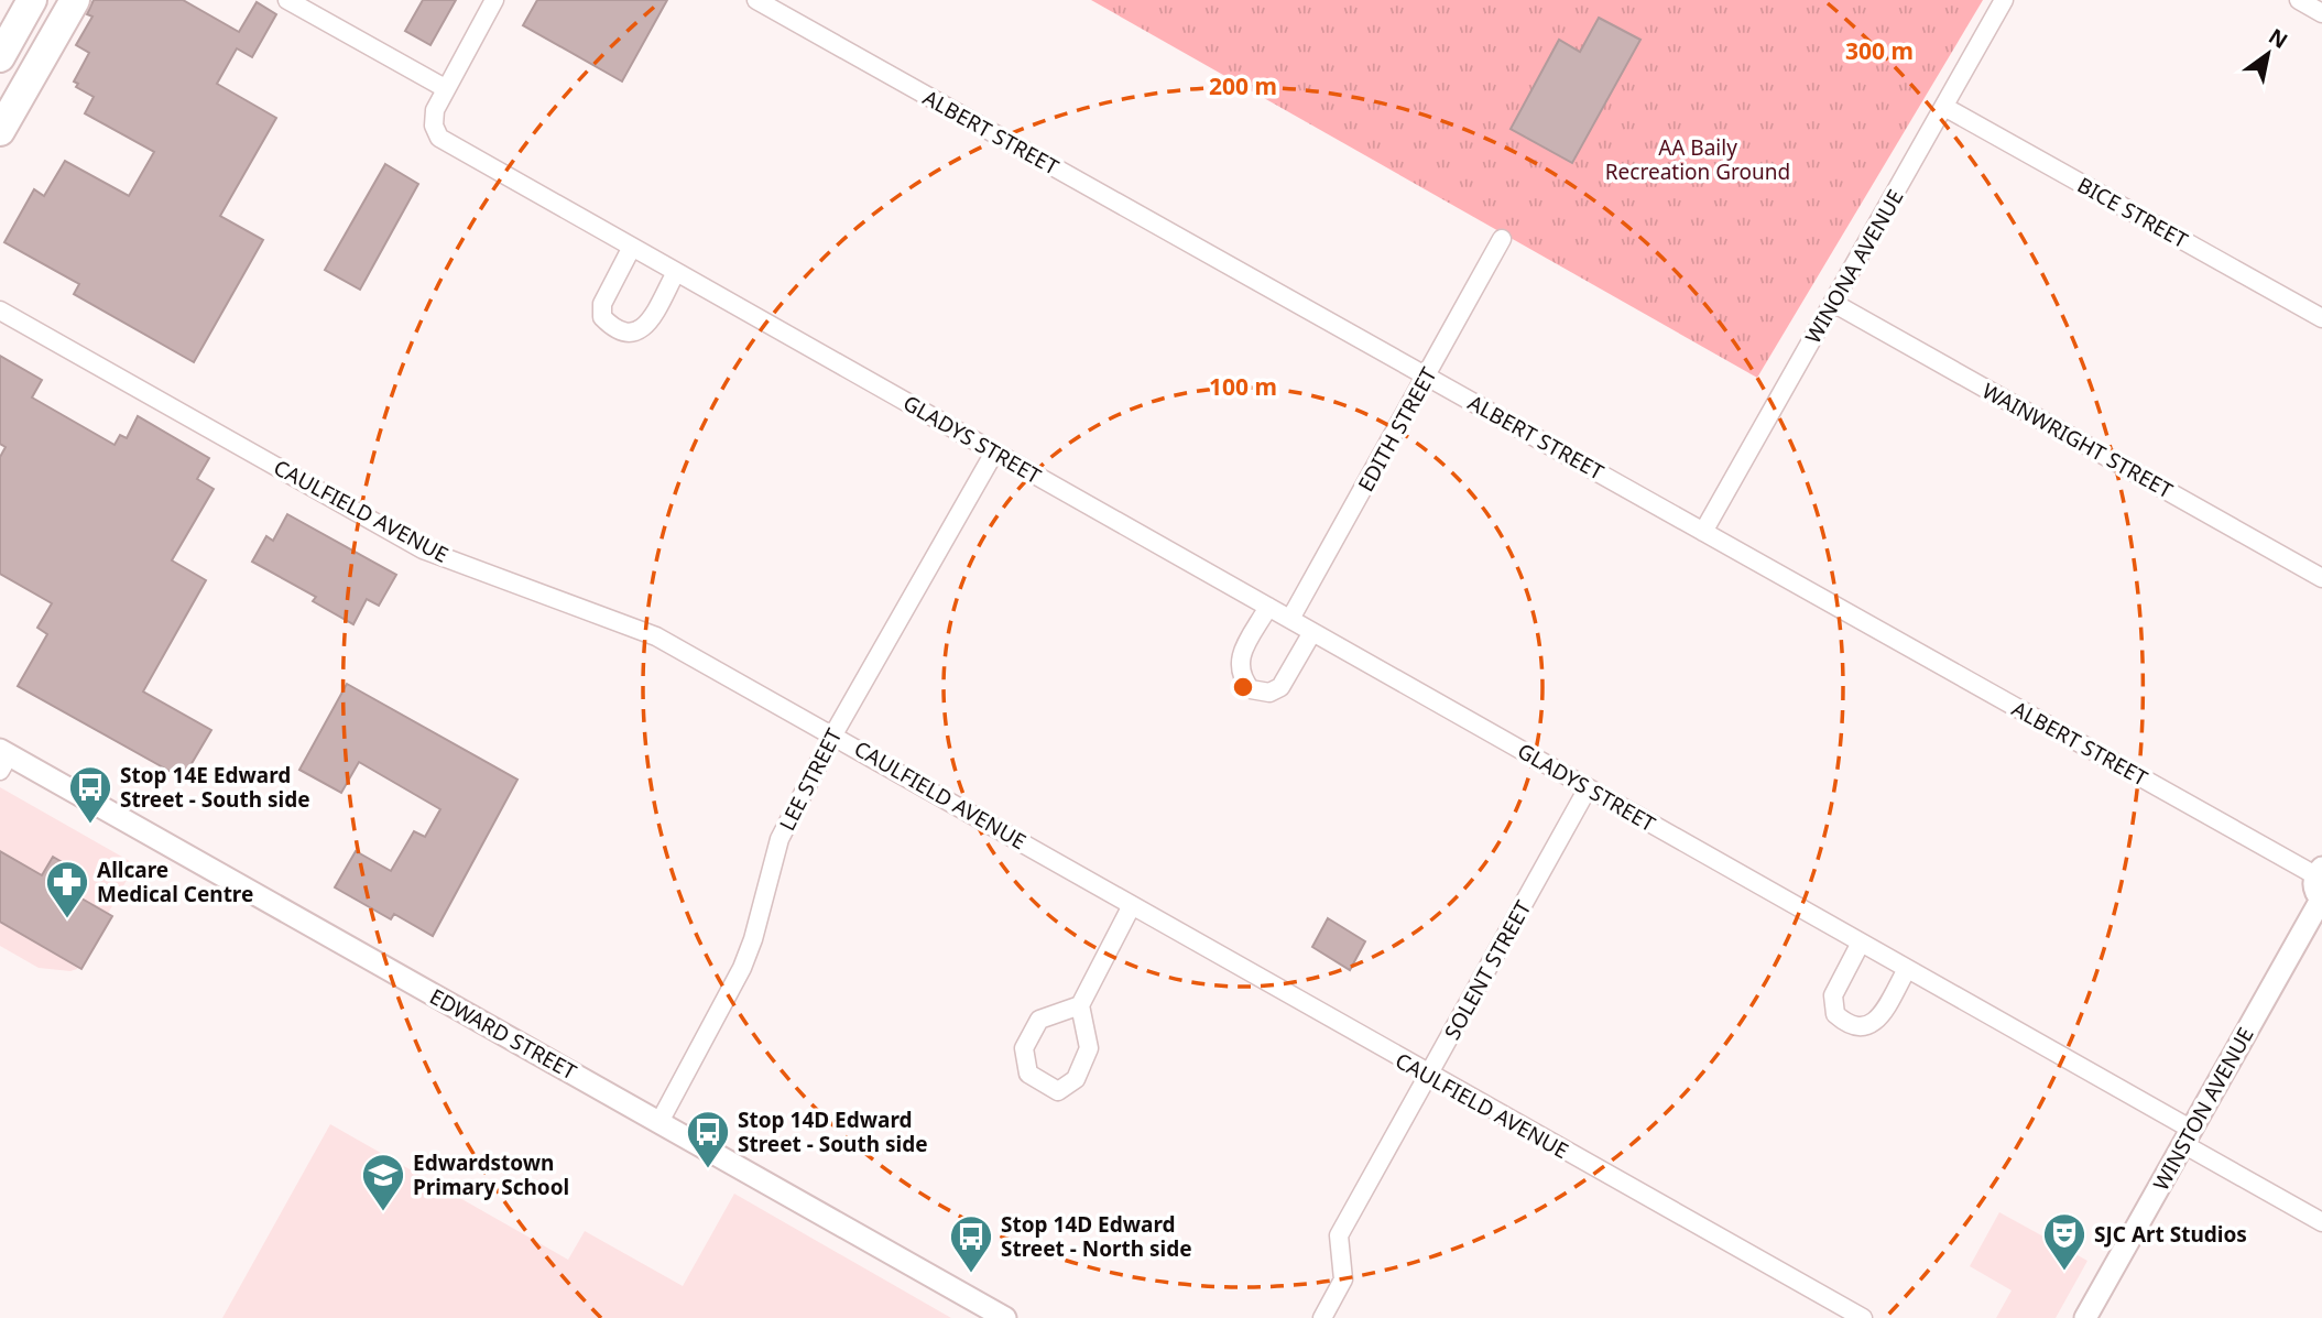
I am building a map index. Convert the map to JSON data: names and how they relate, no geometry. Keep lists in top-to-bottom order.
{
  "streets": {
    "street": [
      "ALBERT STREET",
      "BICE STREET",
      "WINONA AVENUE",
      "EDITH STREET",
      "GLADYS STREET",
      "WAINWRIGHT STREET",
      "CAULFIELD AVENUE",
      "LEE STREET",
      "SOLENT STREET",
      "EDWARD STREET",
      "WINSTON AVENUE"
    ]
  },
  "crossings": [
    ["ALBERT STREET", "WINONA AVENUE"],
    ["ALBERT STREET", "EDITH STREET"],
    ["BICE STREET", "WINONA AVENUE"],
    ["WINONA AVENUE", "WAINWRIGHT STREET"],
    ["EDITH STREET", "GLADYS STREET"],
    ["GLADYS STREET", "LEE STREET"],
    ["GLADYS STREET", "SOLENT STREET"],
    ["GLADYS STREET", "WINSTON AVENUE"],
    ["CAULFIELD AVENUE", "LEE STREET"],
    ["CAULFIELD AVENUE", "SOLENT STREET"],
    ["LEE STREET", "EDWARD STREET"]
  ],
  "parks": ["AA Baily Recreation Ground"],
  "places": {
    "bus stop": ["Stop 14E Edward Street - South side", "Stop 14D Edward Street - South side", "Stop 14D Edward Street - North side"],
    "pharmacy": ["Allcare Medical Centre"],
    "school or university": ["Edwardstown Primary School"],
    "theatre": ["SJC Art Studios"]
  },
  "north": "top right",
  "rings": ["300 m", "200 m", "100 m"]
}
